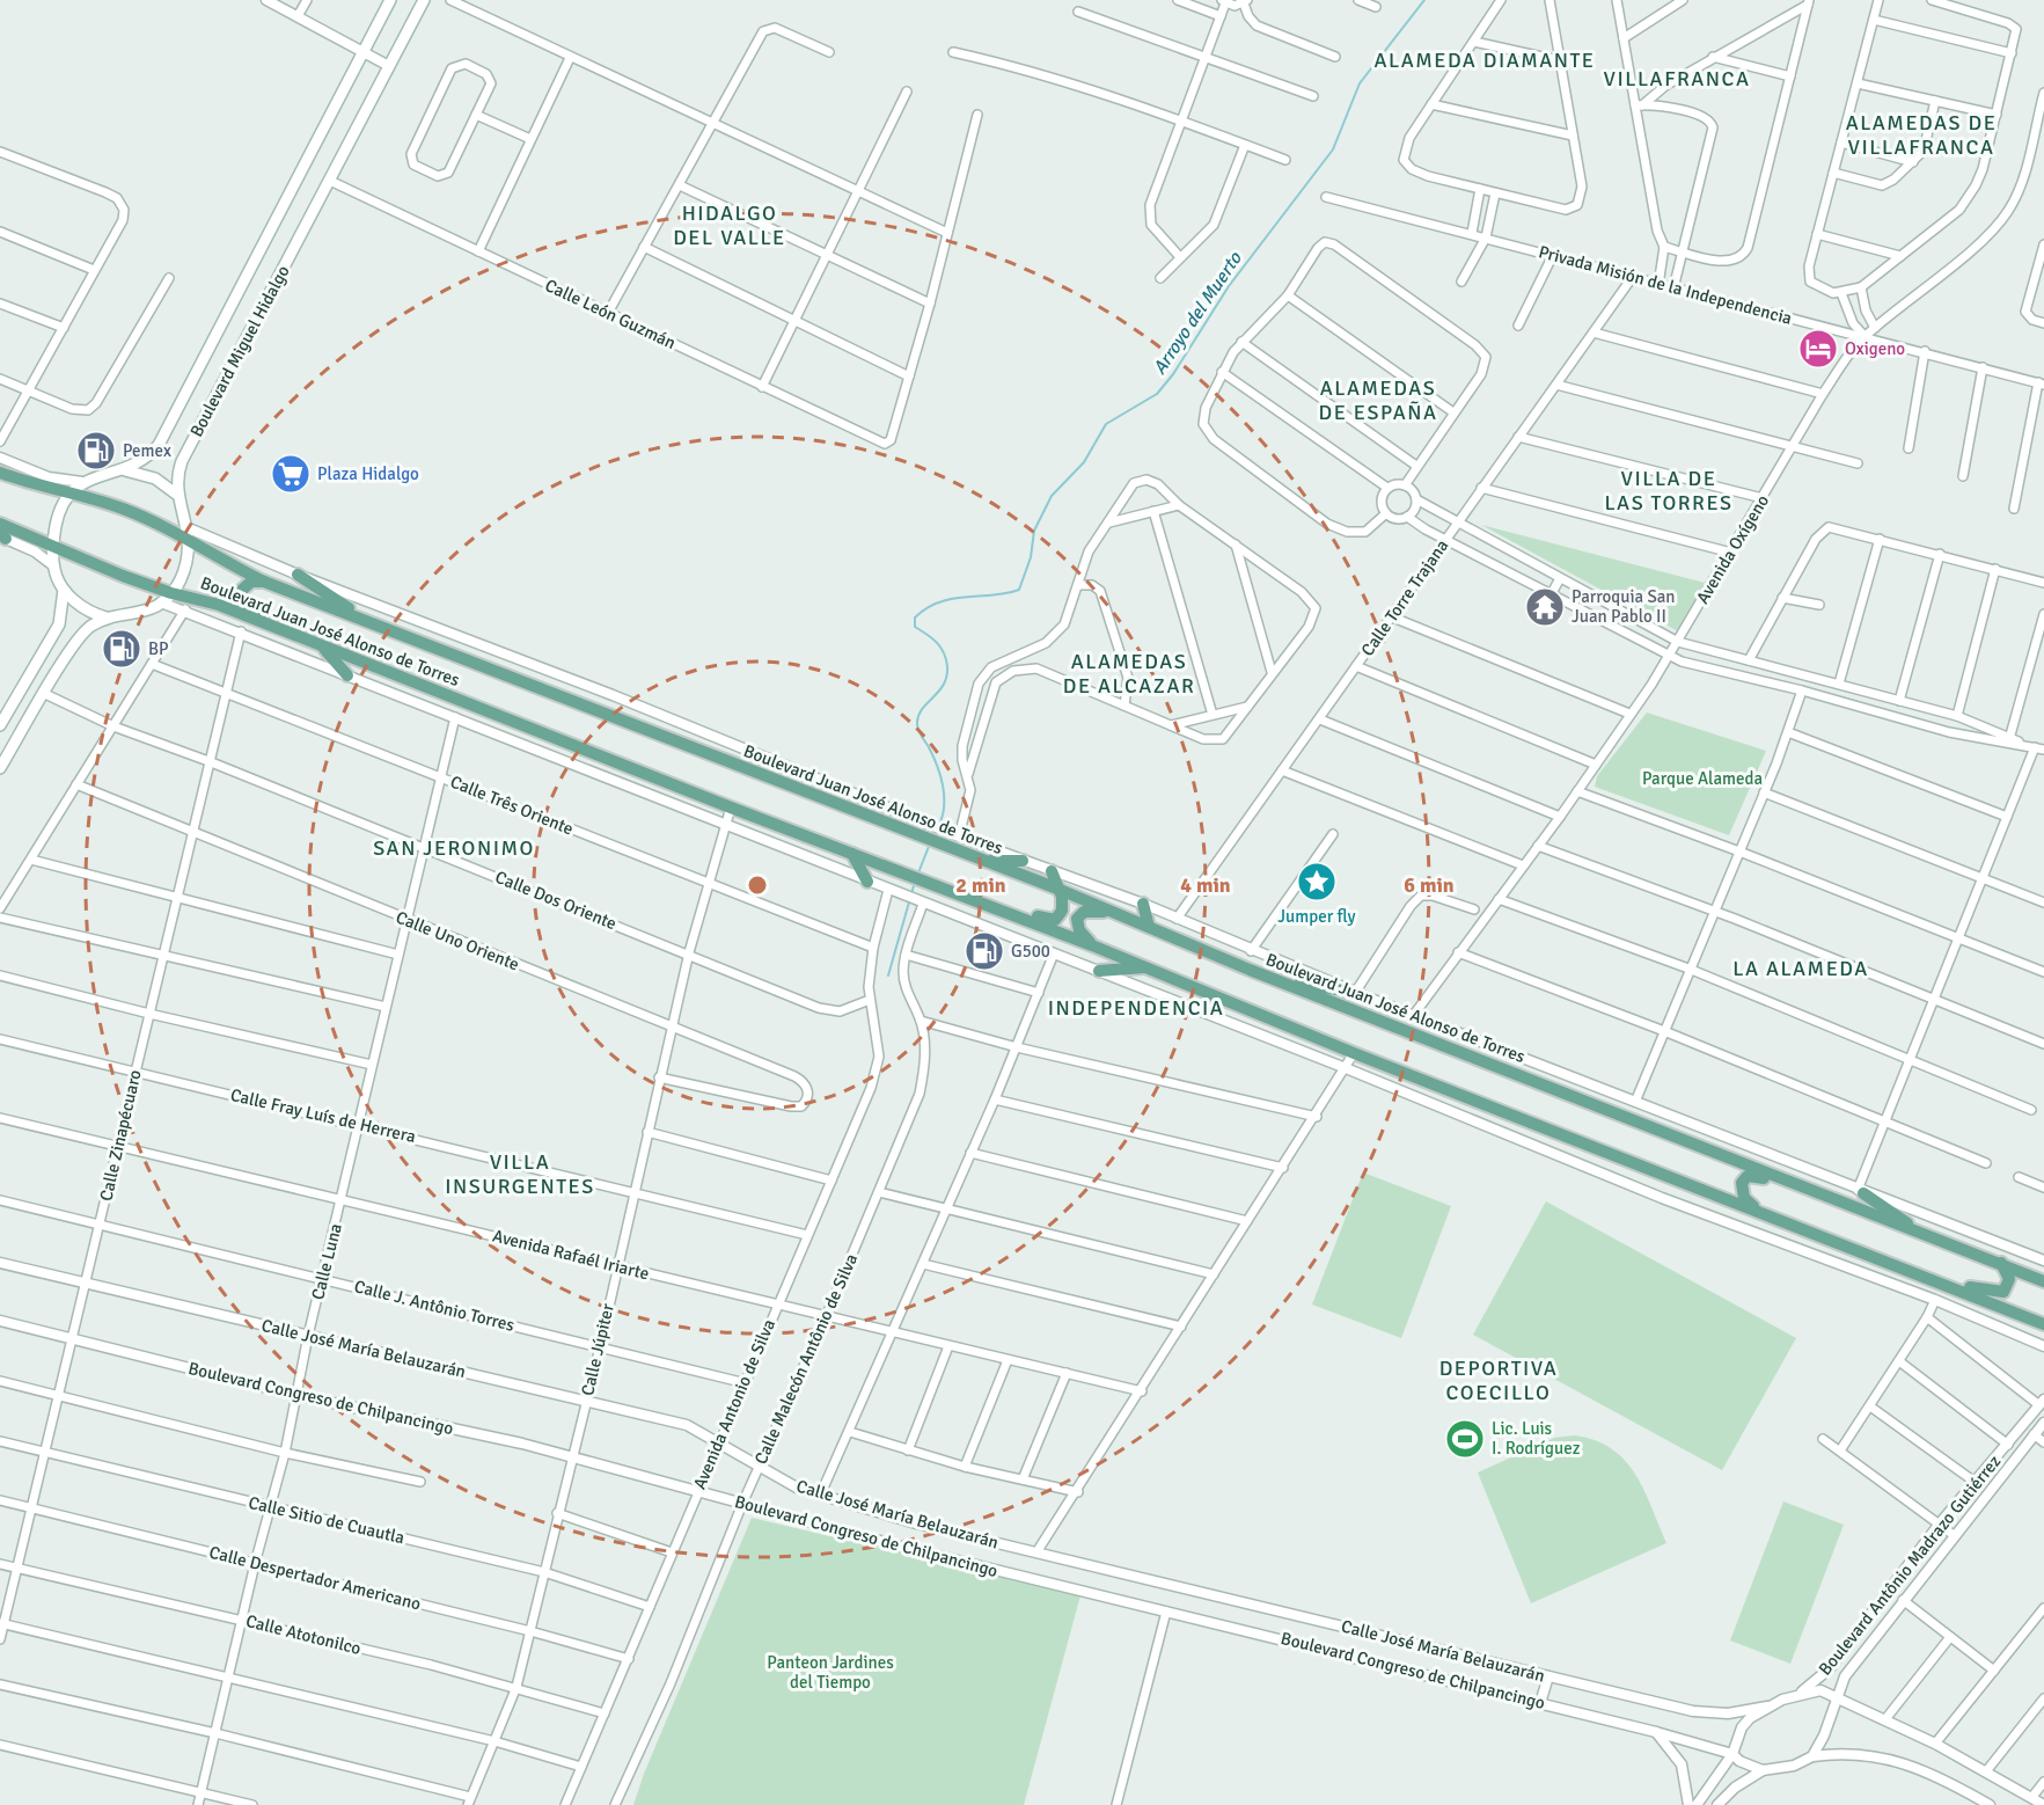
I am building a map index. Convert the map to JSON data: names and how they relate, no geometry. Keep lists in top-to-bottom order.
{
  "streets": {
    "main road": ["Boulevard Miguel Hidalgo", "Boulevard Juan José Alonso de Torres"],
    "street": [
      "Privada Misión de la Independencia",
      "Calle León Guzmán",
      "Avenida Oxígeno",
      "Calle Torre Trajana",
      "Calle Três Oriente",
      "Calle Dos Oriente",
      "Calle Uno Oriente",
      "Calle Fray Luís de Herrera",
      "Calle Zinapécuaro",
      "Avenida Rafaél Iriarte",
      "Calle Luna",
      "Calle J. Antônio Torres",
      "Calle José María Belauzarán",
      "Calle Júpiter",
      "Calle Malecón Antônio de Silva",
      "Boulevard Congreso de Chilpancingo",
      "Avenida Antonio de Silva",
      "Calle Sitio de Cuautla",
      "Boulevard Antônio Madrazo Gutiérrez",
      "Calle Despertador Americano",
      "Calle Atotonilco"
    ]
  },
  "crossings": [
    ["Privada Misión de la Independencia", "Avenida Oxígeno"],
    ["Privada Misión de la Independencia", "Calle Torre Trajana"],
    ["Calle León Guzmán", "Boulevard Miguel Hidalgo"],
    ["Boulevard Miguel Hidalgo", "Boulevard Juan José Alonso de Torres"],
    ["Boulevard Juan José Alonso de Torres", "Calle Zinapécuaro"],
    ["Boulevard Juan José Alonso de Torres", "Calle Luna"],
    ["Boulevard Juan José Alonso de Torres", "Calle Júpiter"],
    ["Boulevard Juan José Alonso de Torres", "Calle Malecón Antônio de Silva"],
    ["Boulevard Juan José Alonso de Torres", "Avenida Antonio de Silva"],
    ["Calle Três Oriente", "Calle Zinapécuaro"],
    ["Calle Três Oriente", "Calle Luna"],
    ["Calle Três Oriente", "Calle Júpiter"],
    ["Calle Três Oriente", "Avenida Antonio de Silva"],
    ["Calle Dos Oriente", "Calle Zinapécuaro"],
    ["Calle Dos Oriente", "Calle Luna"],
    ["Calle Dos Oriente", "Calle Júpiter"],
    ["Calle Dos Oriente", "Avenida Antonio de Silva"],
    ["Calle Uno Oriente", "Calle Zinapécuaro"],
    ["Calle Uno Oriente", "Calle Luna"],
    ["Calle Uno Oriente", "Calle Júpiter"],
    ["Calle Fray Luís de Herrera", "Calle Zinapécuaro"],
    ["Calle Fray Luís de Herrera", "Calle Luna"],
    ["Calle Fray Luís de Herrera", "Calle Júpiter"],
    ["Calle Fray Luís de Herrera", "Avenida Antonio de Silva"],
    ["Calle Zinapécuaro", "Avenida Rafaél Iriarte"],
    ["Calle Zinapécuaro", "Calle J. Antônio Torres"],
    ["Calle Zinapécuaro", "Calle José María Belauzarán"],
    ["Calle Zinapécuaro", "Boulevard Congreso de Chilpancingo"],
    ["Calle Zinapécuaro", "Calle Sitio de Cuautla"],
    ["Calle Zinapécuaro", "Calle Despertador Americano"],
    ["Calle Zinapécuaro", "Calle Atotonilco"],
    ["Avenida Rafaél Iriarte", "Calle Luna"],
    ["Avenida Rafaél Iriarte", "Calle Júpiter"],
    ["Avenida Rafaél Iriarte", "Calle Malecón Antônio de Silva"],
    ["Avenida Rafaél Iriarte", "Avenida Antonio de Silva"],
    ["Calle Luna", "Calle J. Antônio Torres"],
    ["Calle Luna", "Calle José María Belauzarán"],
    ["Calle Luna", "Boulevard Congreso de Chilpancingo"],
    ["Calle Luna", "Calle Sitio de Cuautla"],
    ["Calle Luna", "Calle Despertador Americano"],
    ["Calle Luna", "Calle Atotonilco"],
    ["Calle J. Antônio Torres", "Calle Júpiter"],
    ["Calle J. Antônio Torres", "Avenida Antonio de Silva"],
    ["Calle José María Belauzarán", "Calle Júpiter"],
    ["Calle José María Belauzarán", "Calle Malecón Antônio de Silva"],
    ["Calle José María Belauzarán", "Avenida Antonio de Silva"],
    ["Calle Júpiter", "Boulevard Congreso de Chilpancingo"],
    ["Calle Júpiter", "Calle Sitio de Cuautla"],
    ["Calle Júpiter", "Calle Despertador Americano"],
    ["Calle Júpiter", "Calle Atotonilco"],
    ["Calle Malecón Antônio de Silva", "Boulevard Congreso de Chilpancingo"],
    ["Boulevard Congreso de Chilpancingo", "Avenida Antonio de Silva"],
    ["Avenida Antonio de Silva", "Calle Sitio de Cuautla"],
    ["Avenida Antonio de Silva", "Calle Despertador Americano"],
    ["Avenida Antonio de Silva", "Calle Atotonilco"]
  ],
  "districts": [
    "ALAMEDA DIAMANTE",
    "VILLAFRANCA",
    "ALAMEDAS DE VILLAFRANCA",
    "HIDALGO DEL VALLE",
    "ALAMEDAS DE ESPAÑA",
    "VILLA DE LAS TORRES",
    "ALAMEDAS DE ALCAZAR",
    "SAN JERONIMO",
    "LA ALAMEDA",
    "INDEPENDENCIA",
    "VILLA INSURGENTES",
    "DEPORTIVA COECILLO"
  ],
  "water": ["Arroyo del Muerto"],
  "parks": ["Parque Alameda", "Panteon Jardines del Tiempo"],
  "places": {
    "hotel": ["Oxigeno"],
    "fuel station": ["Pemex", "BP", "G500"],
    "supermarket": ["Plaza Hidalgo"],
    "temple": ["Parroquia San Juan Pablo II"],
    "place": ["Jumper fly"],
    "sports": ["Lic. Luis I. Rodríguez"]
  },
  "rings": ["2 min", "4 min", "6 min"]
}
